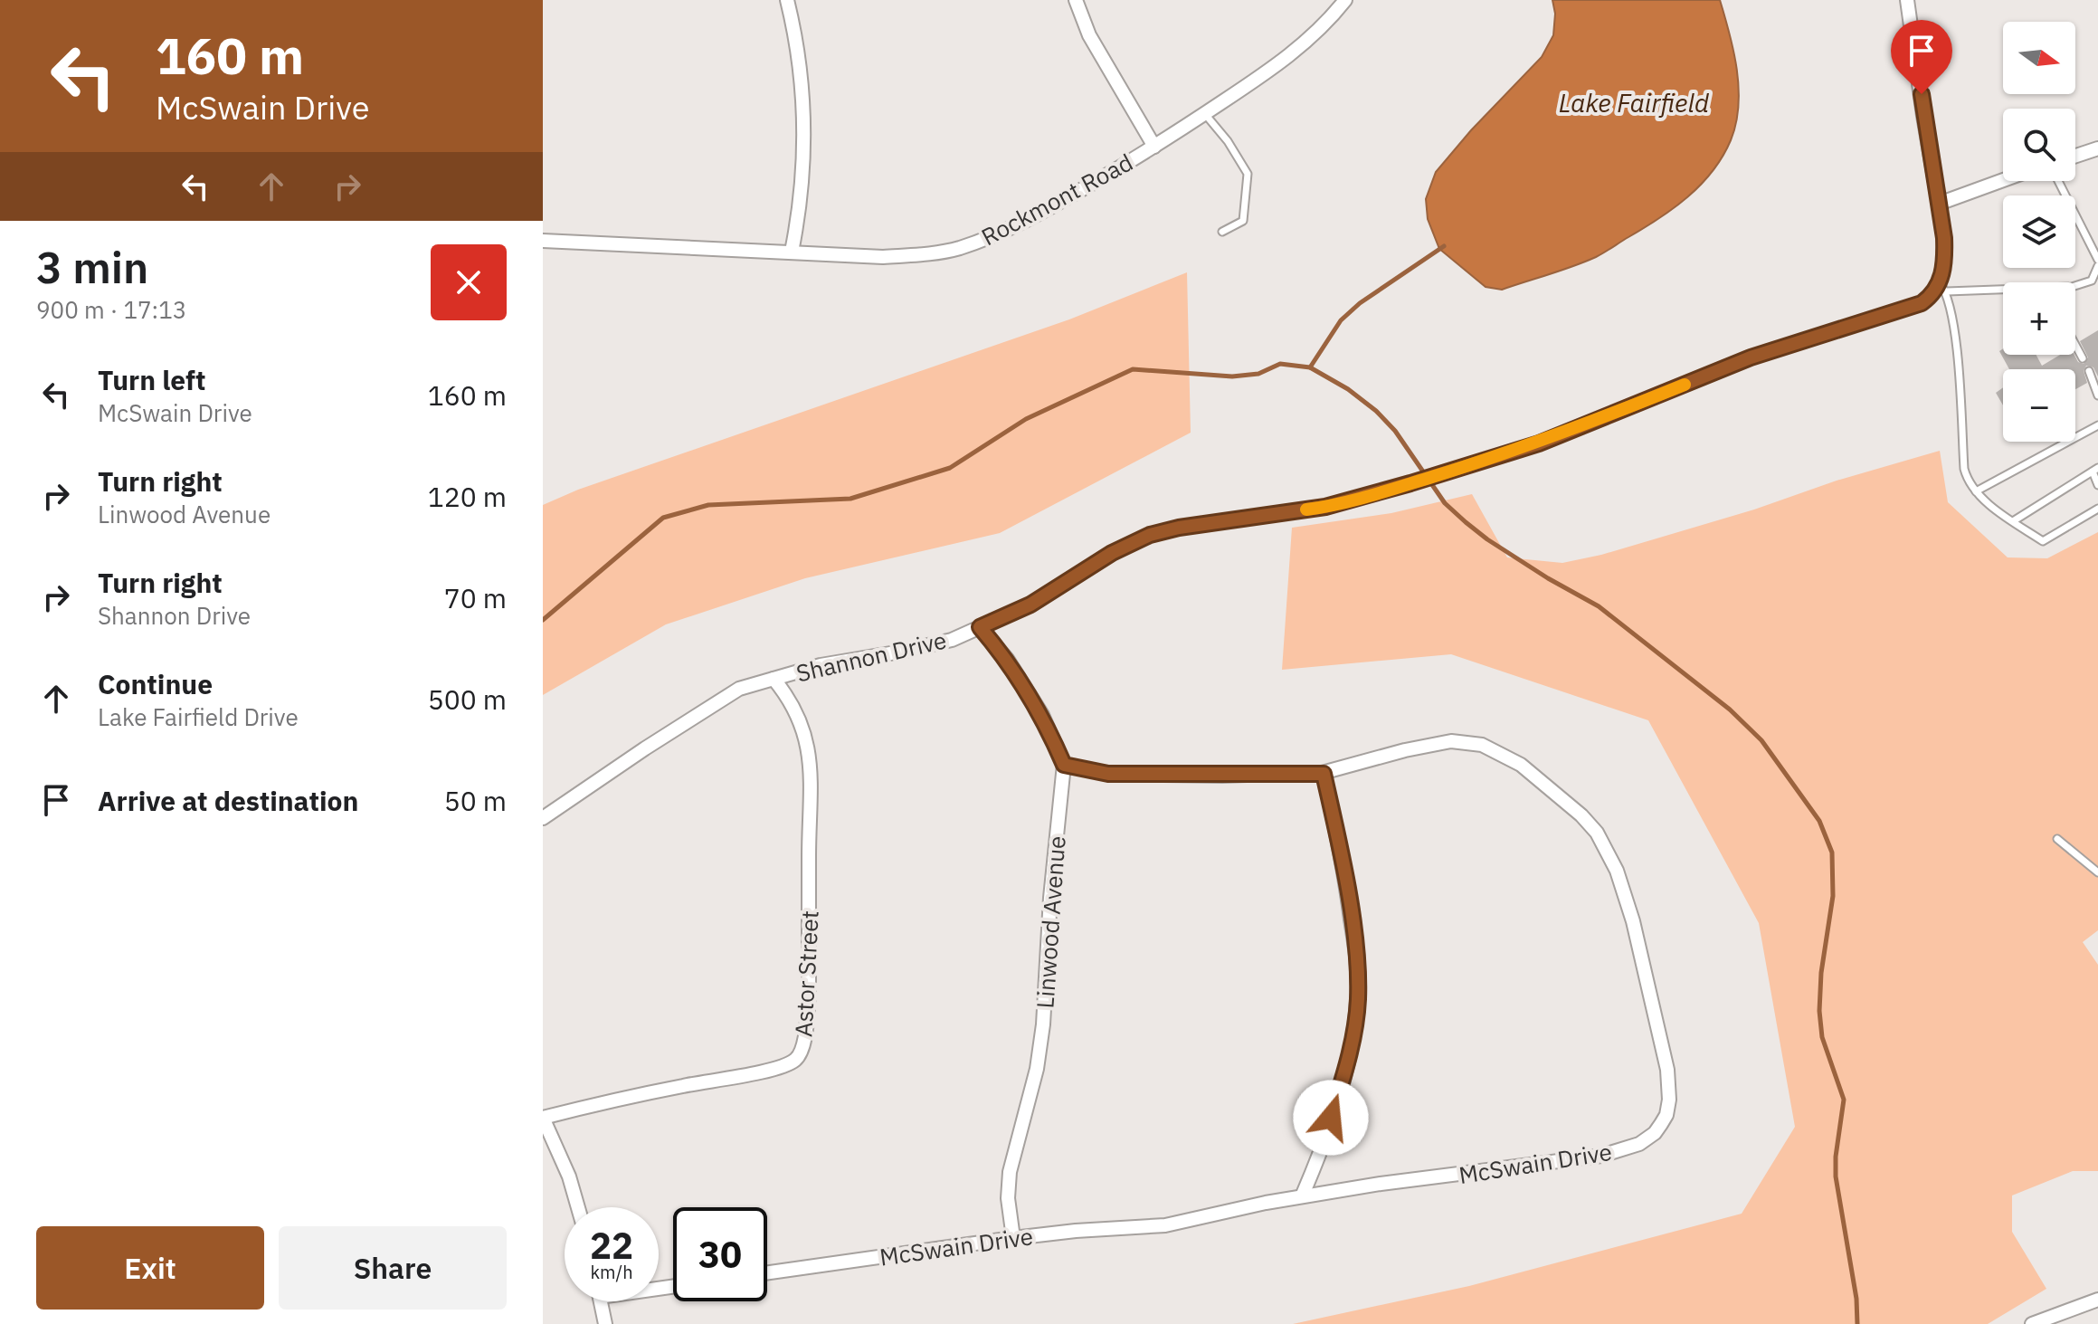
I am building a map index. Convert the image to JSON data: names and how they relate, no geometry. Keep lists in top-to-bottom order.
{
  "streets": {
    "street": [
      "Rockmont Road",
      "Shannon Drive",
      "Linwood Avenue",
      "Astor Street",
      "McSwain Drive"
    ]
  },
  "crossings": [
    ["Shannon Drive", "Linwood Avenue"],
    ["Shannon Drive", "Astor Street"],
    ["Linwood Avenue", "McSwain Drive"]
  ],
  "water": ["Lake Fairfield"],
  "north": "right",
  "page": {
    "turn": ["160 m", "McSwain Drive"],
    "map_buttons": ["+", "−"],
    "heading": ["3 min", "900 m · 17:13"],
    "list": [
      {
        "name": "Turn left",
        "note": "McSwain Drive",
        "value": "160 m"
      },
      {
        "name": "Turn right",
        "note": "Linwood Avenue",
        "value": "120 m"
      },
      {
        "name": "Turn right",
        "note": "Shannon Drive",
        "value": "70 m"
      },
      {
        "name": "Continue",
        "note": "Lake Fairfield Drive",
        "value": "500 m"
      },
      {
        "name": "Arrive at destination",
        "value": "50 m"
      }
    ],
    "speed": "22 km/h",
    "limit": "30",
    "buttons": ["Exit", "Share"]
  }
}
